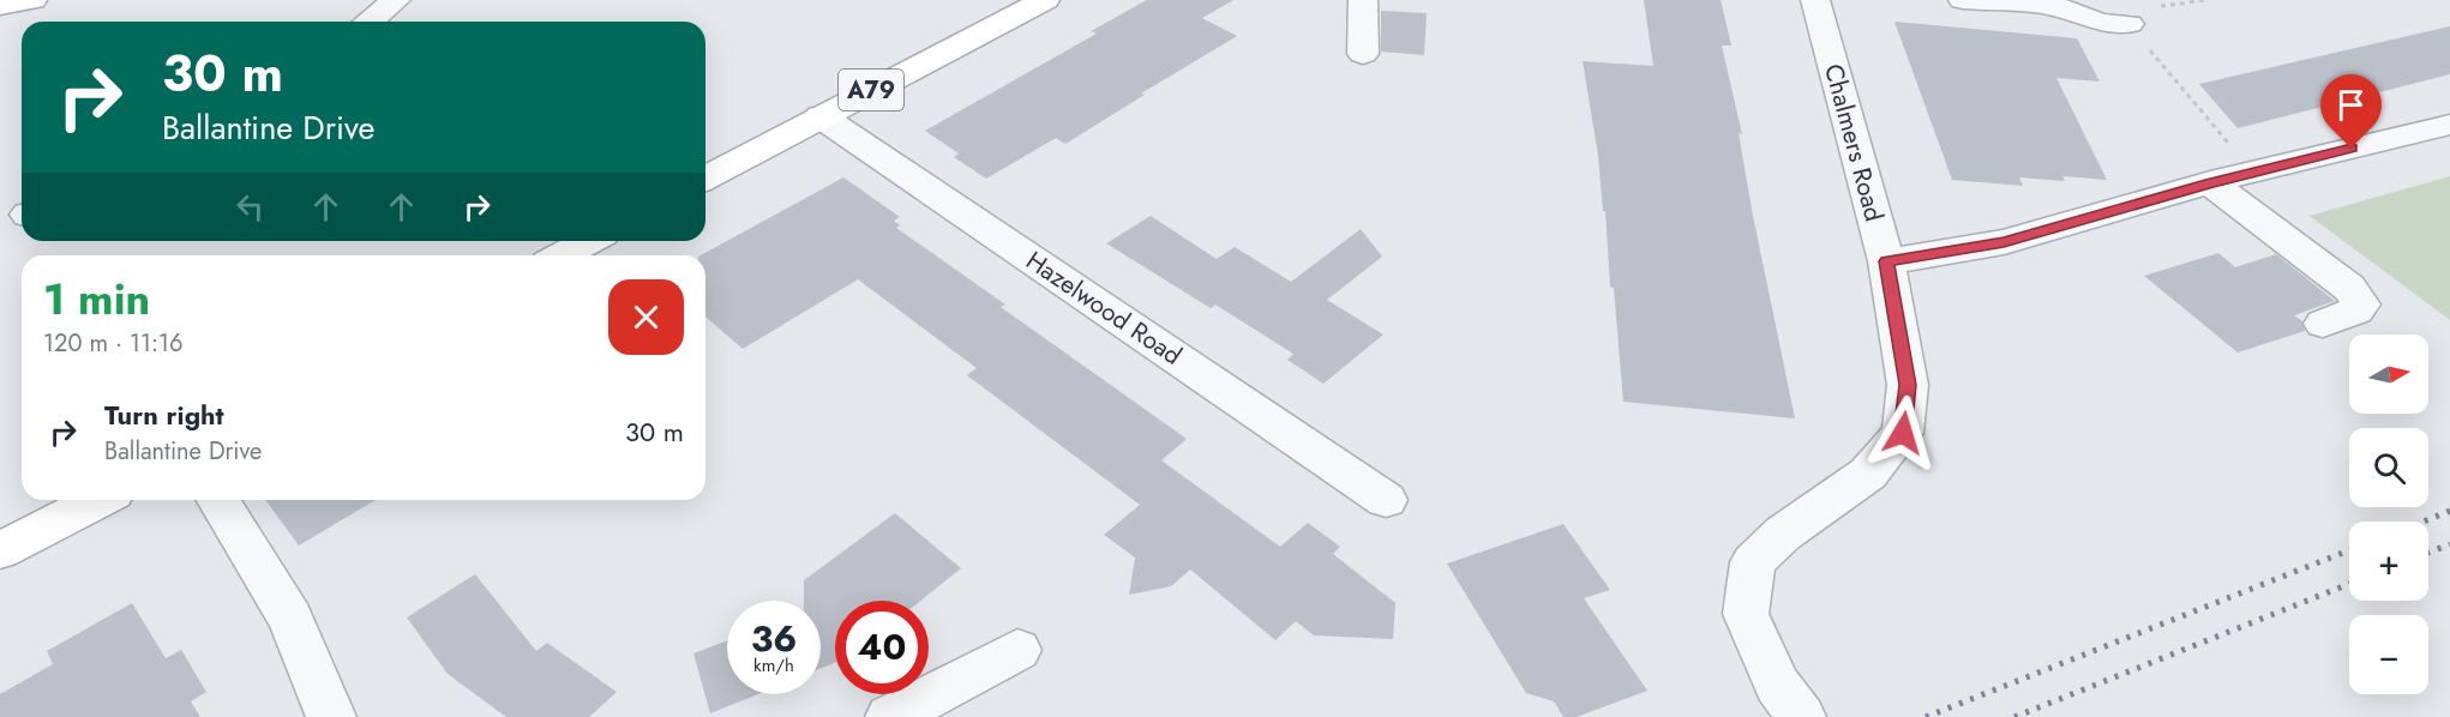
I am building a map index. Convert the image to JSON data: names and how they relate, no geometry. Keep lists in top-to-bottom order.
{
  "streets": {
    "main road": ["A79"],
    "street": ["Chalmers Road", "Hazelwood Road"]
  },
  "crossings": [
    ["A79", "Hazelwood Road"]
  ],
  "north": "right",
  "page": {
    "turn": ["30 m", "Ballantine Drive"],
    "heading": ["1 min", "120 m · 11:16"],
    "map_buttons": ["+", "−"],
    "list": [
      {
        "name": "Turn right",
        "note": "Ballantine Drive",
        "value": "30 m"
      }
    ],
    "speed": "36 km/h",
    "limit": "40"
  }
}
